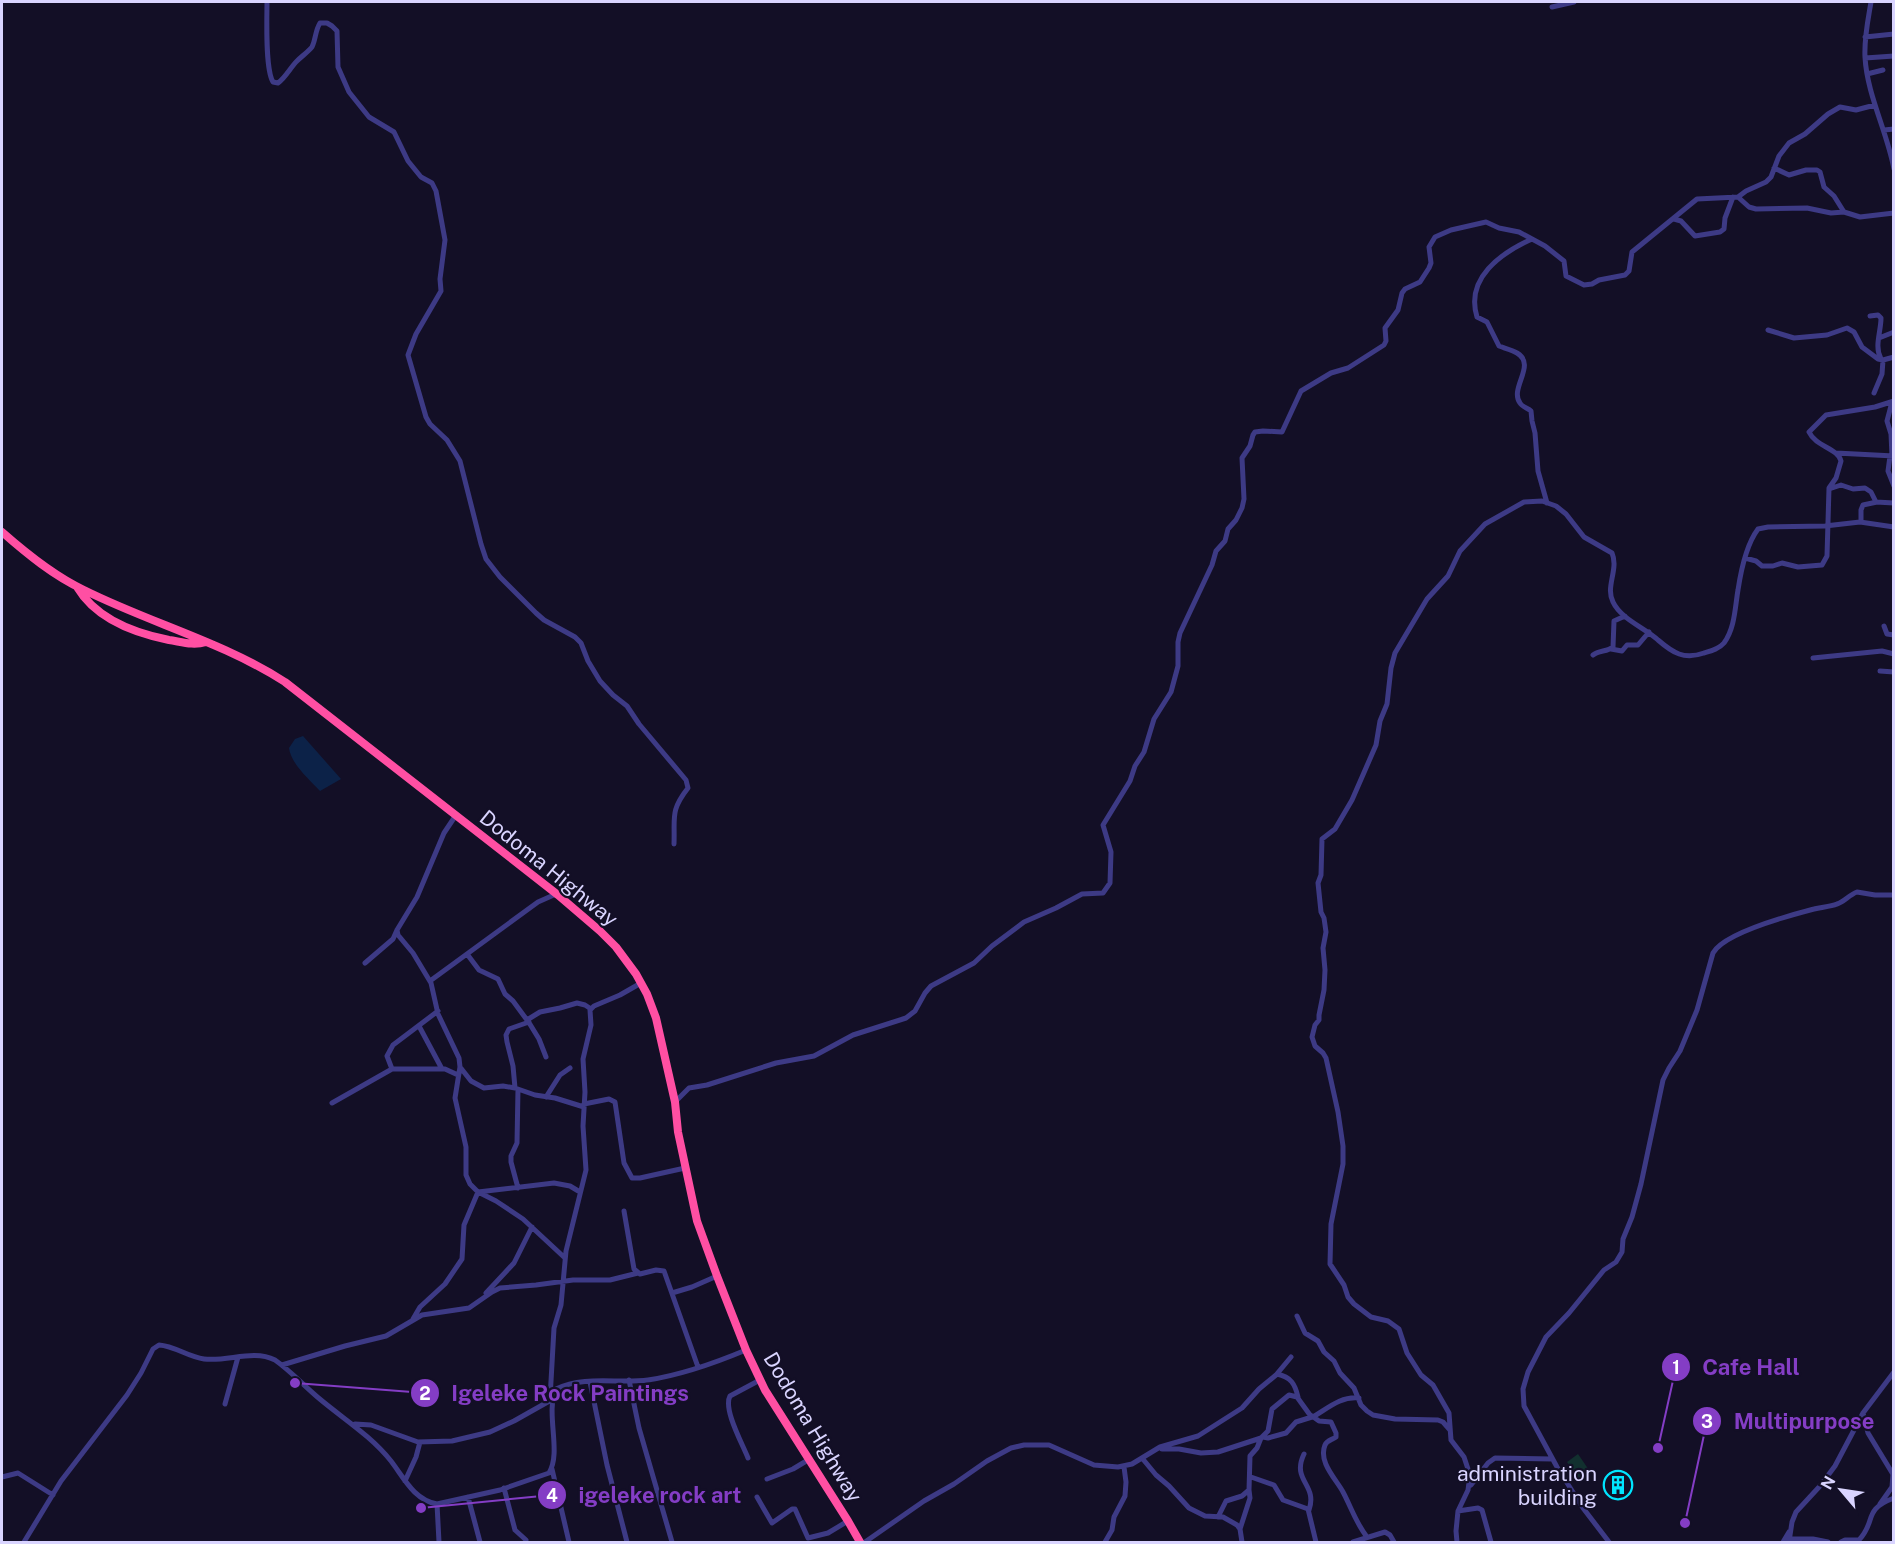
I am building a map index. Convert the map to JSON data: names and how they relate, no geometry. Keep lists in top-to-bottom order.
{
  "streets": {
    "highway": ["Dodoma Highway"]
  },
  "places": {
    "other": [
      "Igeleke Rock Paintings",
      "Cafe Hall",
      "igeleke rock art",
      "Multipurpose"
    ],
    "building": ["administration building"]
  },
  "north": "top left"
}
